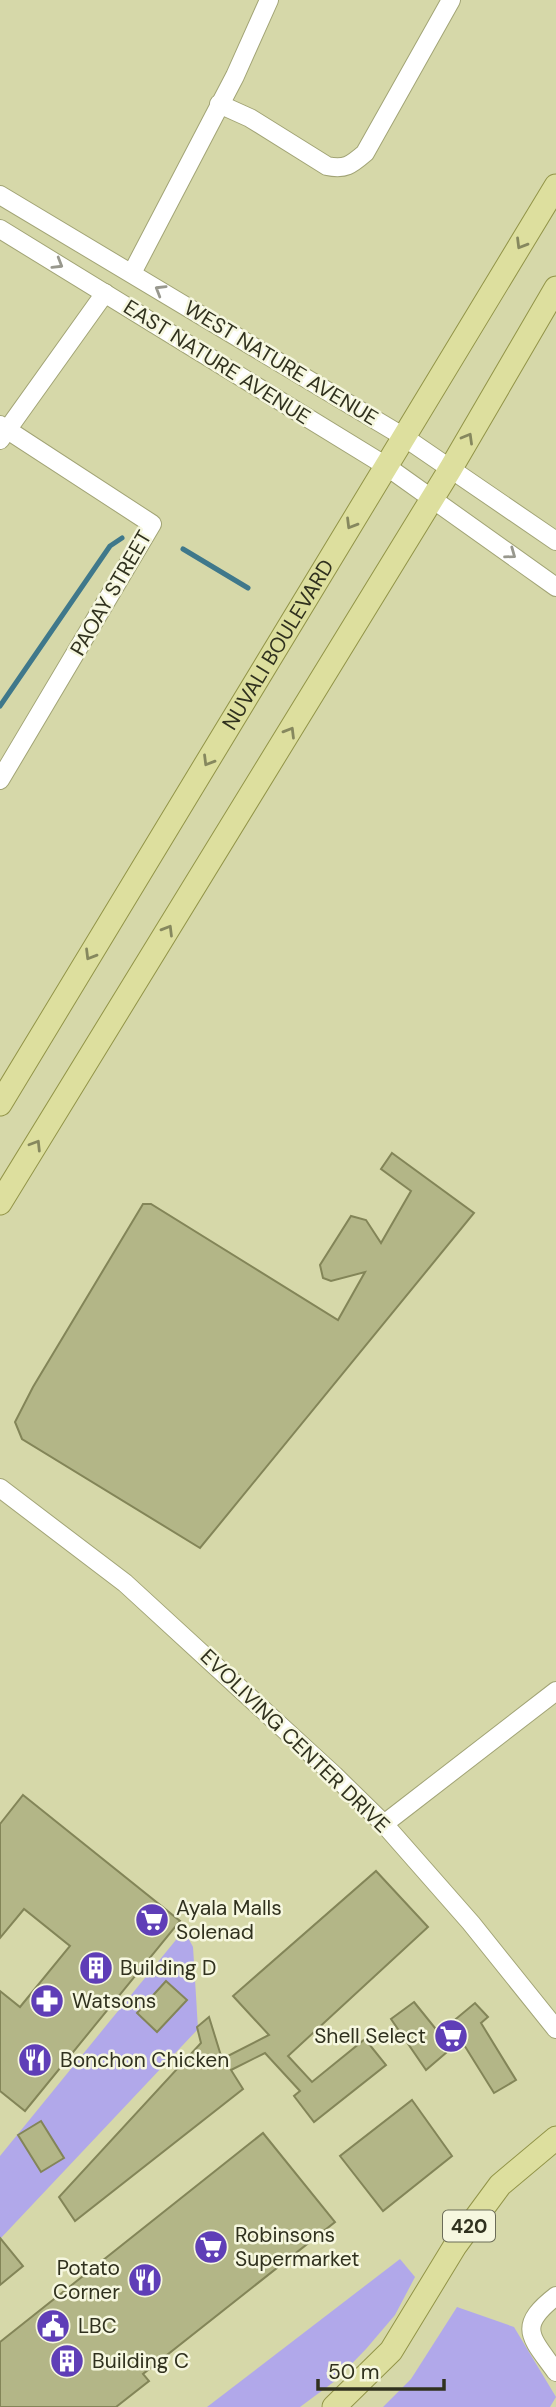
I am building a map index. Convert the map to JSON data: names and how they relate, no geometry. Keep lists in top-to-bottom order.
{
  "streets": {
    "main road": ["NUVALI BOULEVARD", "420"],
    "street": [
      "EAST NATURE AVENUE",
      "WEST NATURE AVENUE",
      "PAOAY STREET",
      "EVOLIVING CENTER DRIVE"
    ]
  },
  "crossings": [
    ["EAST NATURE AVENUE", "NUVALI BOULEVARD"],
    ["WEST NATURE AVENUE", "NUVALI BOULEVARD"]
  ],
  "one_way": ["WEST NATURE AVENUE"],
  "places": {
    "supermarket": ["Ayala Malls Solenad", "Shell Select", "Robinsons Supermarket"],
    "building": ["Building D", "Building C"],
    "pharmacy": ["Watsons"],
    "restaurant": ["Bonchon Chicken", "Potato Corner"],
    "public building": ["LBC"]
  },
  "scale_bar": "50 m"
}
